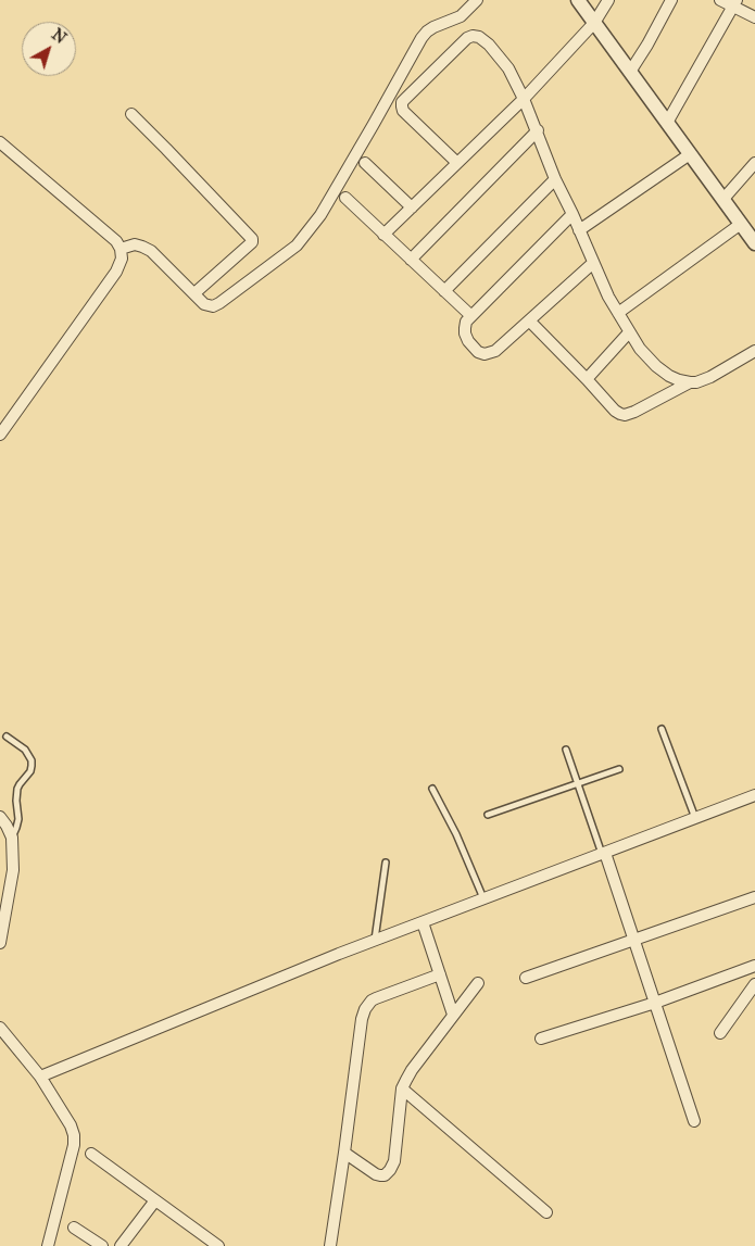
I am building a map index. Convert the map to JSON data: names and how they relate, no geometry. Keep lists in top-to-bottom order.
{
  "north": "top right"
}
